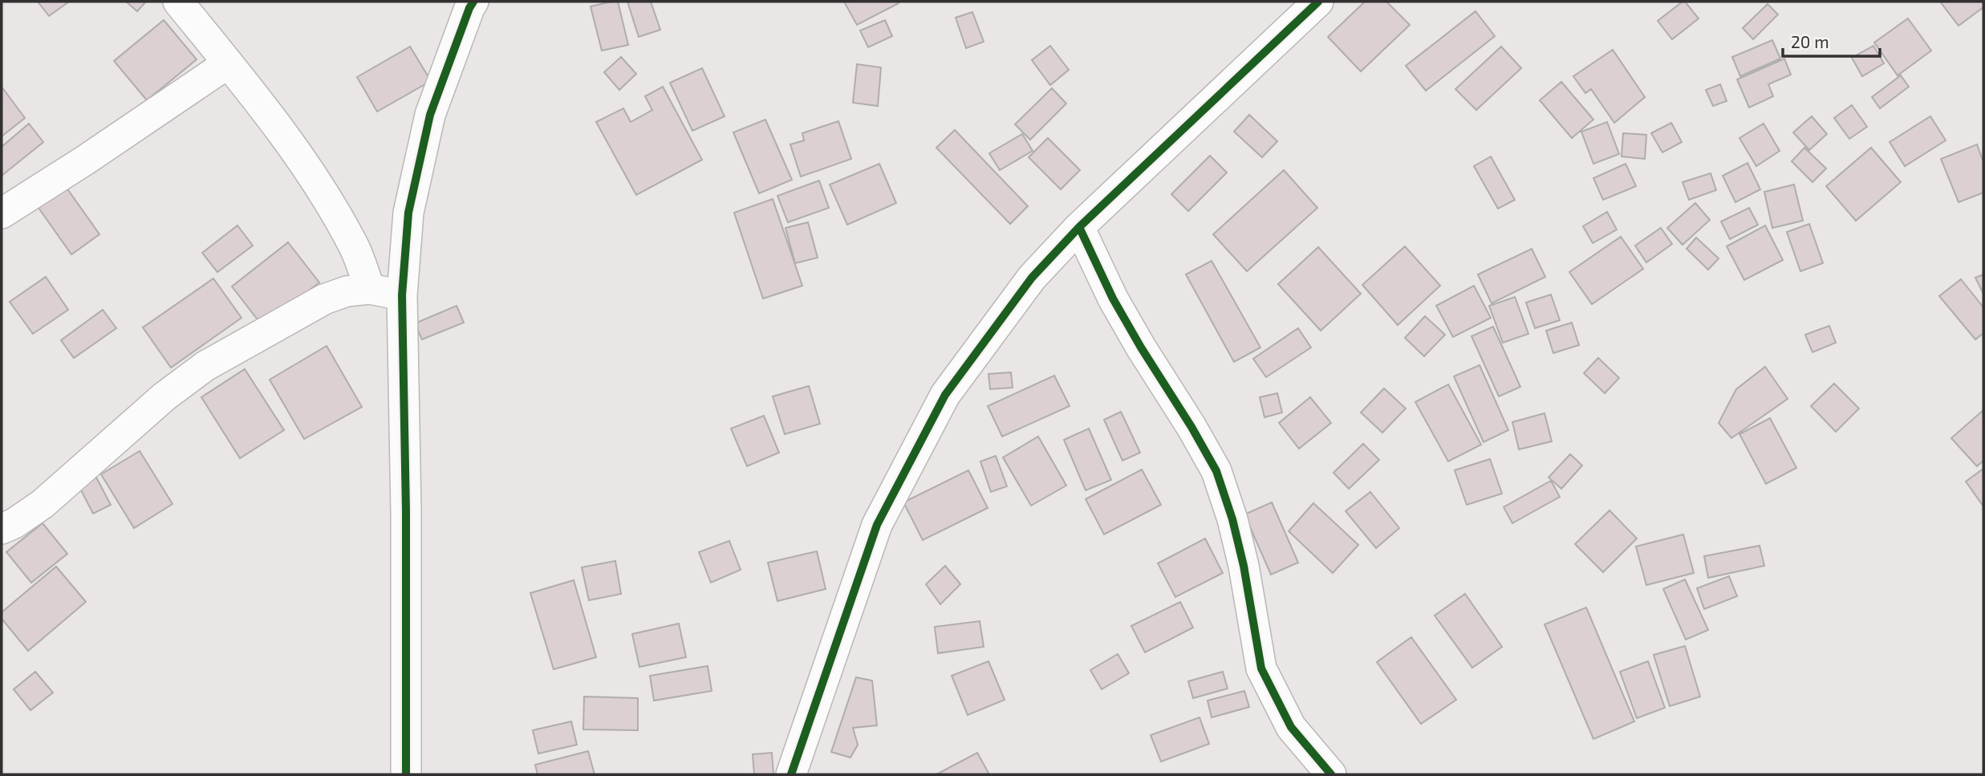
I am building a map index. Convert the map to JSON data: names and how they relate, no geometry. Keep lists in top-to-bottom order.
{
  "scale_bar": "20 m"
}
